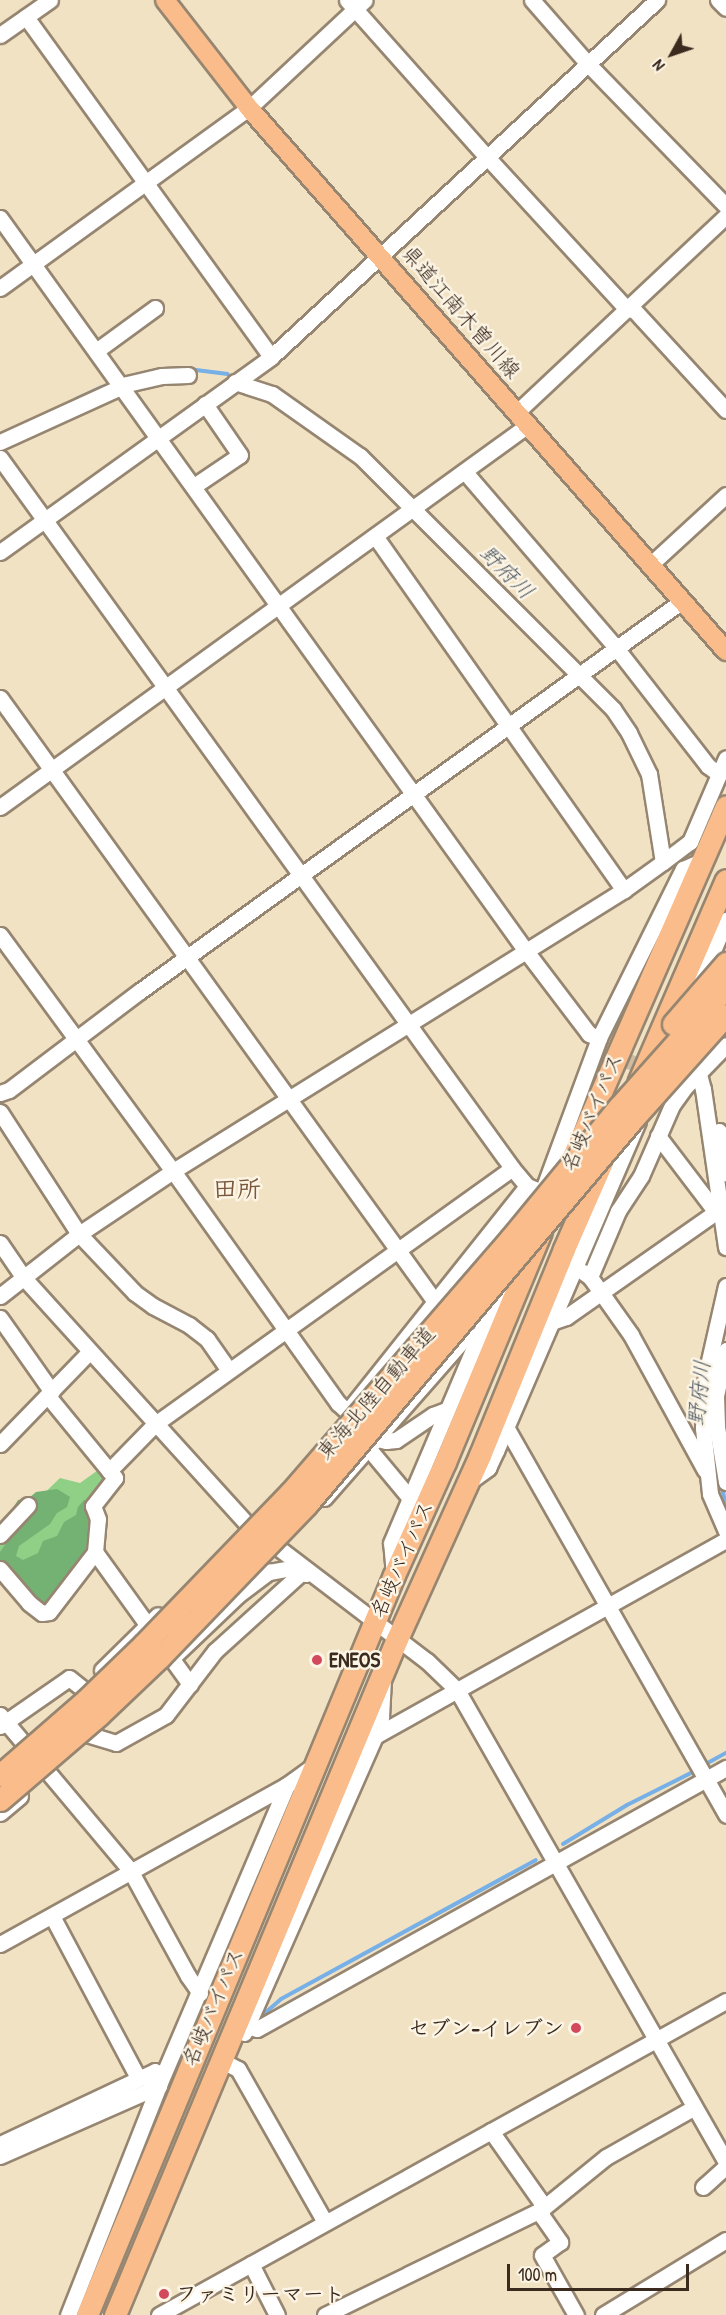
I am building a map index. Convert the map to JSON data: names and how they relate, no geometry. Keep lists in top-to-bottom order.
{
  "streets": {
    "highway": ["名岐バイパス", "東海北陸自動車道"],
    "main road": ["県道江南木曽川線"]
  },
  "districts": ["田所"],
  "water": ["野府川"],
  "places": ["ENEOS", "セブン-イレブン", "ファミリーマート"],
  "scale_bar": "100 m",
  "north": "bottom left"
}
